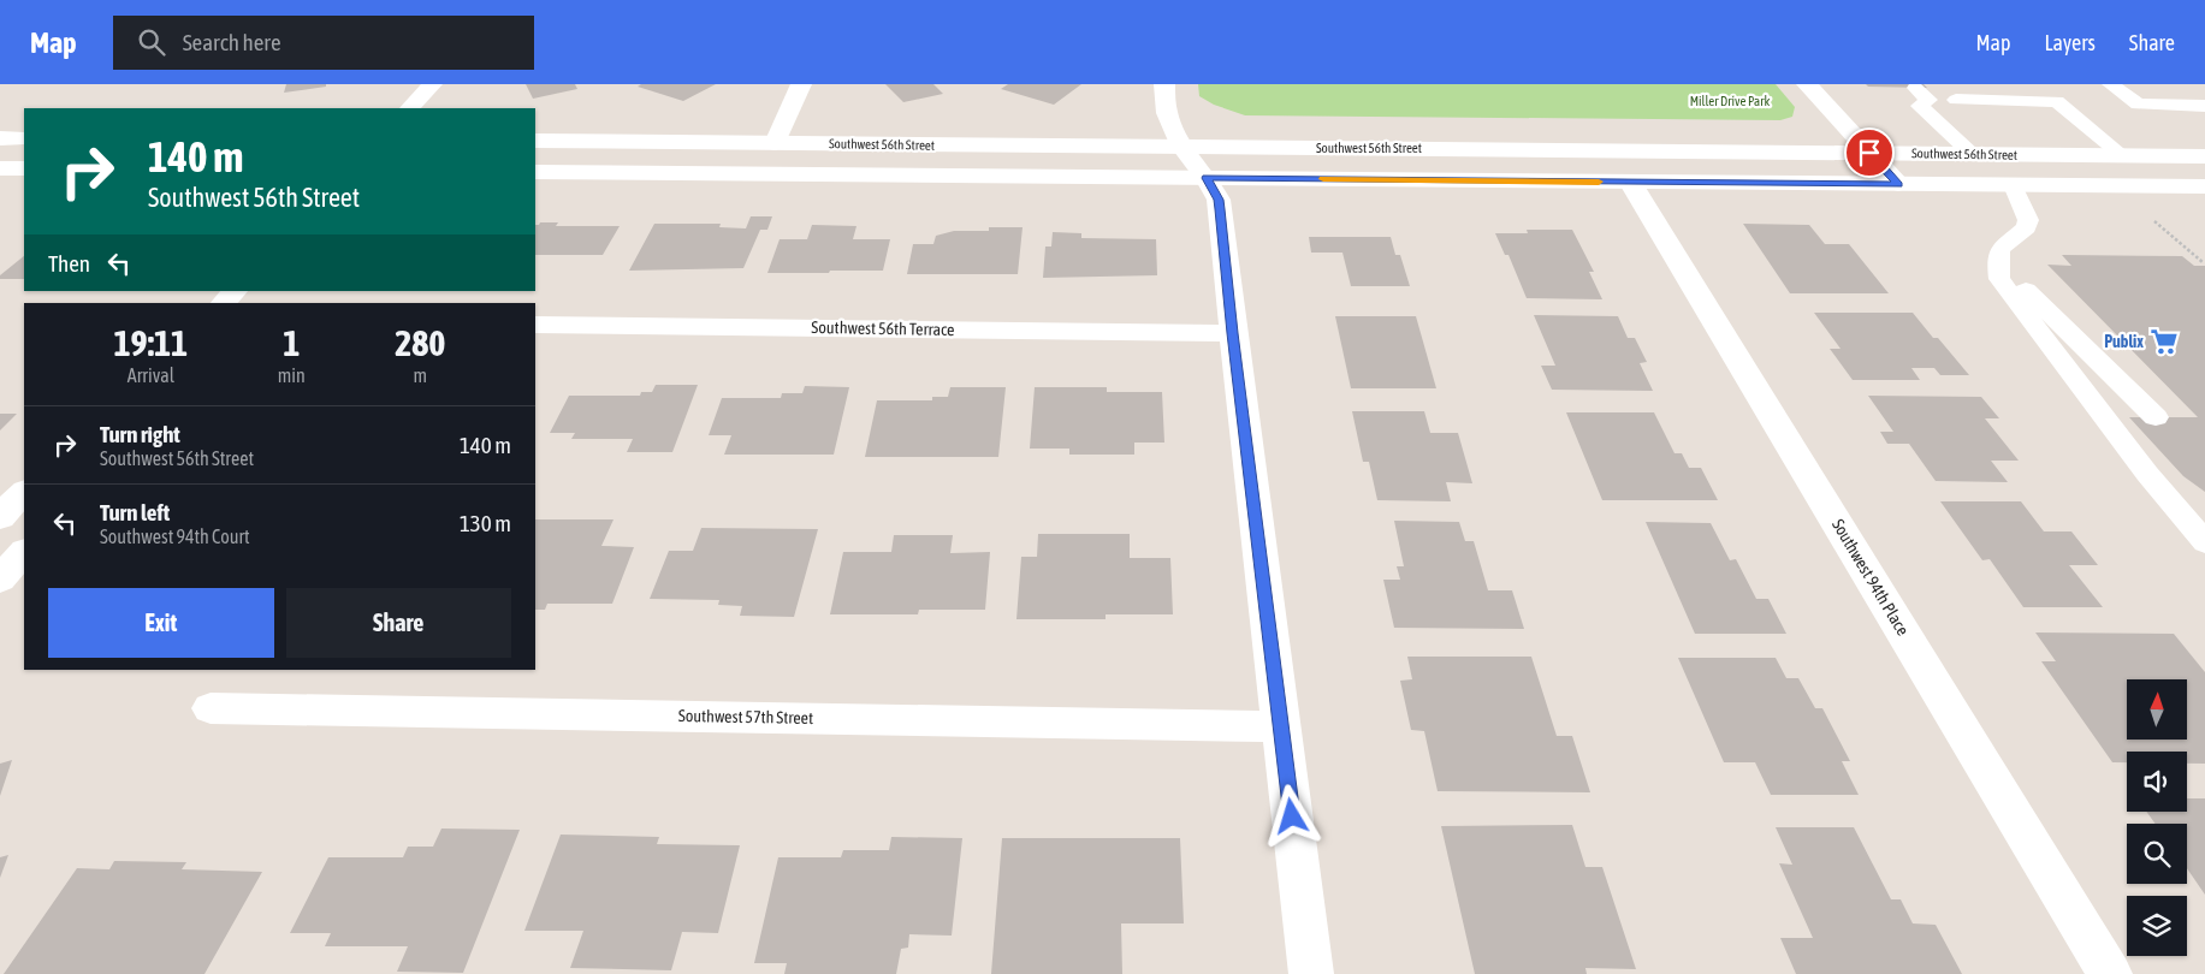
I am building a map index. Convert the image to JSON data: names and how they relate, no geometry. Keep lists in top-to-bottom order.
{
  "streets": {
    "street": [
      "Southwest 56th Street",
      "Southwest 56th Terrace",
      "Southwest 94th Place",
      "Southwest 57th Street"
    ]
  },
  "crossings": [
    ["Southwest 56th Street", "Southwest 94th Place"]
  ],
  "parks": ["Miller Drive Park"],
  "places": {
    "supermarket": ["Publix"]
  },
  "north": "top",
  "page": {
    "header": "Map",
    "search": "Search here",
    "nav": ["Map", "Layers", "Share"],
    "turn": ["140 m", "Southwest 56th Street"],
    "then": "Then",
    "eta": [
      "19:11",
      "Arrival",
      "1",
      "min",
      "280",
      "m"
    ],
    "list": [
      {
        "name": "Turn right",
        "note": "Southwest 56th Street",
        "value": "140 m"
      },
      {
        "name": "Turn left",
        "note": "Southwest 94th Court",
        "value": "130 m"
      }
    ],
    "buttons": ["Exit", "Share"]
  }
}
